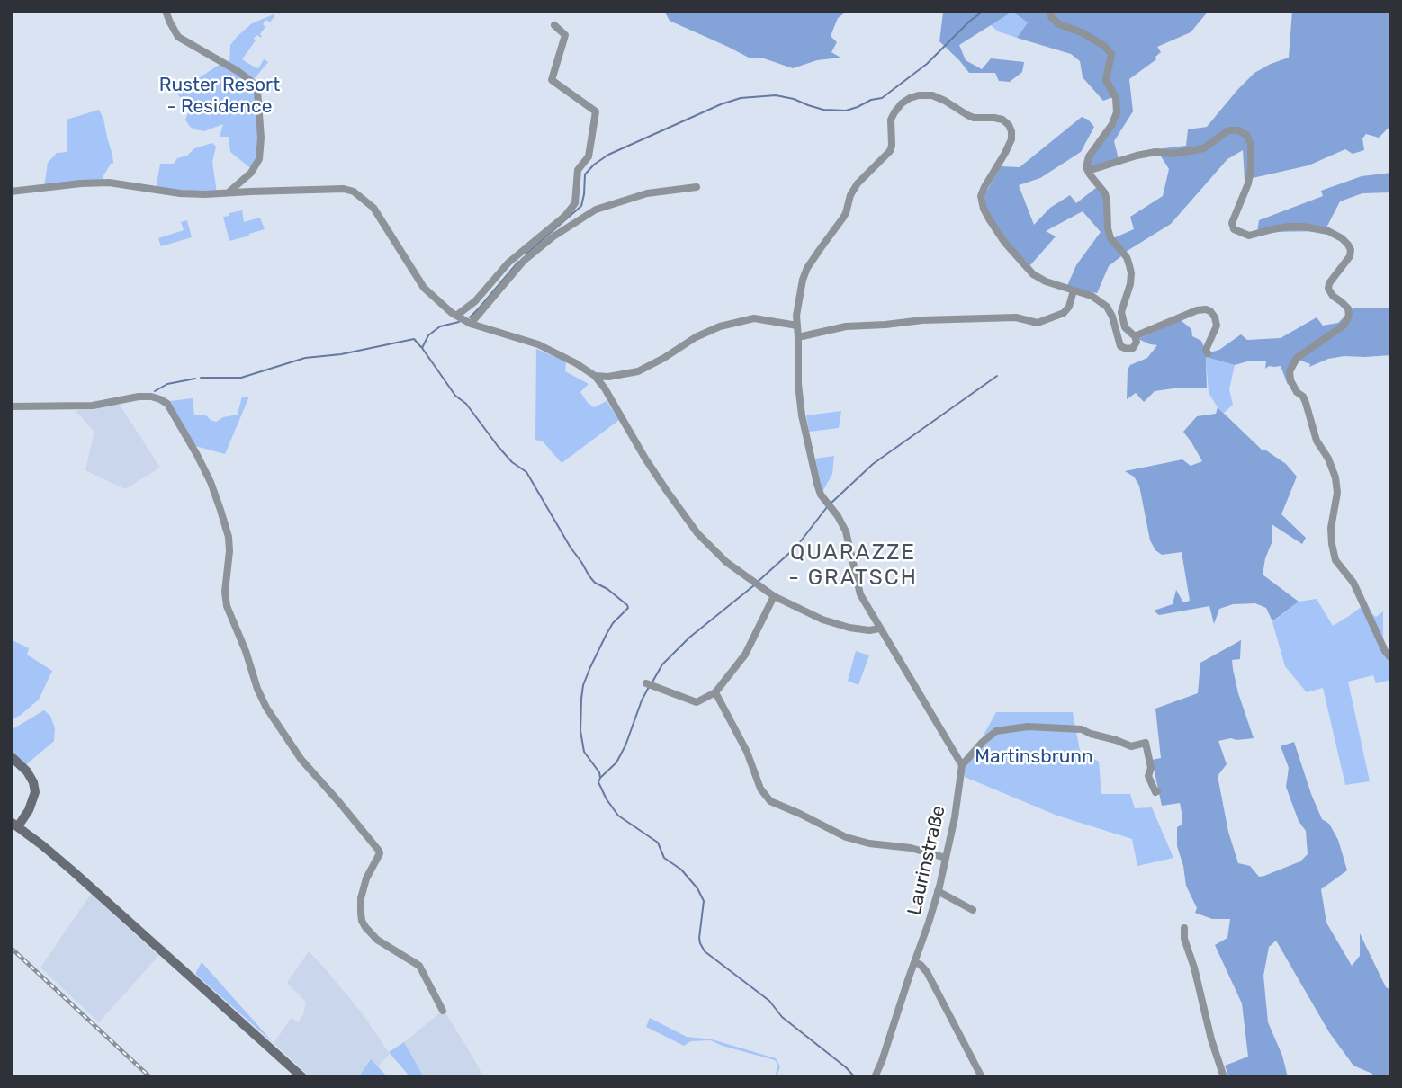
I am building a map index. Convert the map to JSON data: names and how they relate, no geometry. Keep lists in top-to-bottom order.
{
  "streets": {
    "street": ["Laurinstraße"]
  },
  "districts": ["QUARAZZE - GRATSCH"],
  "parks": ["Ruster Resort - Residence", "Martinsbrunn"]
}
